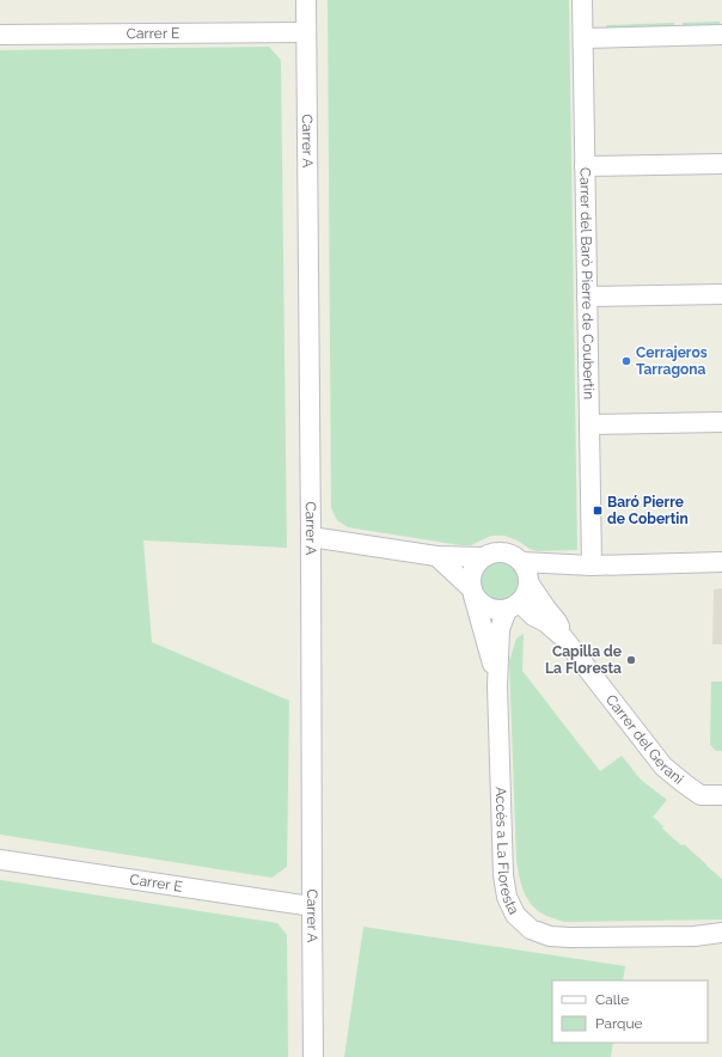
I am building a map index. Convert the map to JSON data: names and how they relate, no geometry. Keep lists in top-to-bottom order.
{
  "streets": {
    "street": [
      "Carrer E",
      "Carrer A",
      "Carrer del Barò Pierre de Coubertin",
      "Carrer del Gerani",
      "Accés a La Floresta"
    ]
  },
  "crossings": [
    ["Carrer E", "Carrer A"],
    ["Carrer del Gerani", "Accés a La Floresta"]
  ],
  "places": {
    "other": ["Cerrajeros Tarragona", "Capilla de La Floresta"],
    "transit": ["Baró Pierre de Cobertin"]
  },
  "legend": ["Calle", "Parque"]
}
